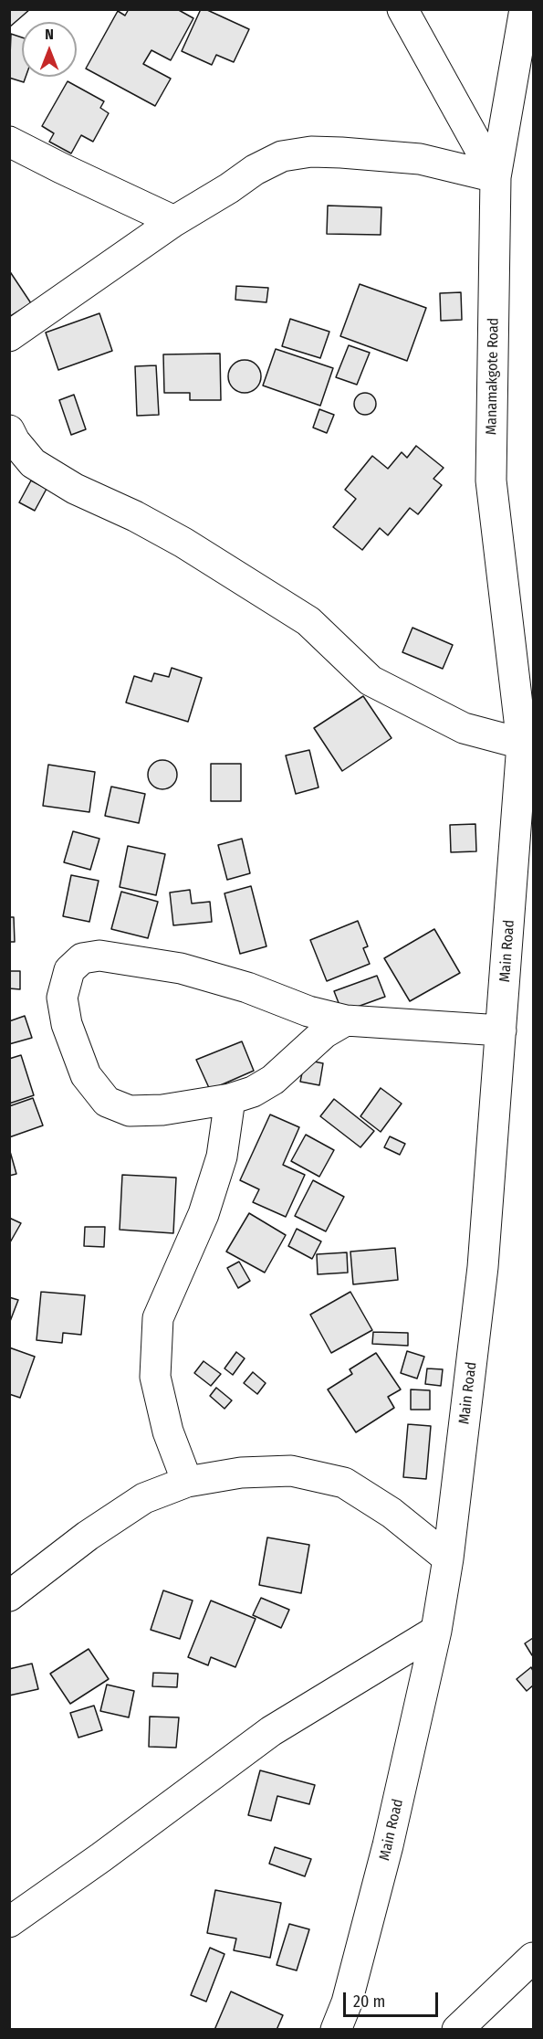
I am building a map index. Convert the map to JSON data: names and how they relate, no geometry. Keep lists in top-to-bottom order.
{
  "streets": {
    "street": ["Manamakgote Road", "Main Road"]
  },
  "crossings": [
    ["Manamakgote Road", "Main Road"]
  ],
  "scale_bar": "20 m",
  "north": "top"
}
